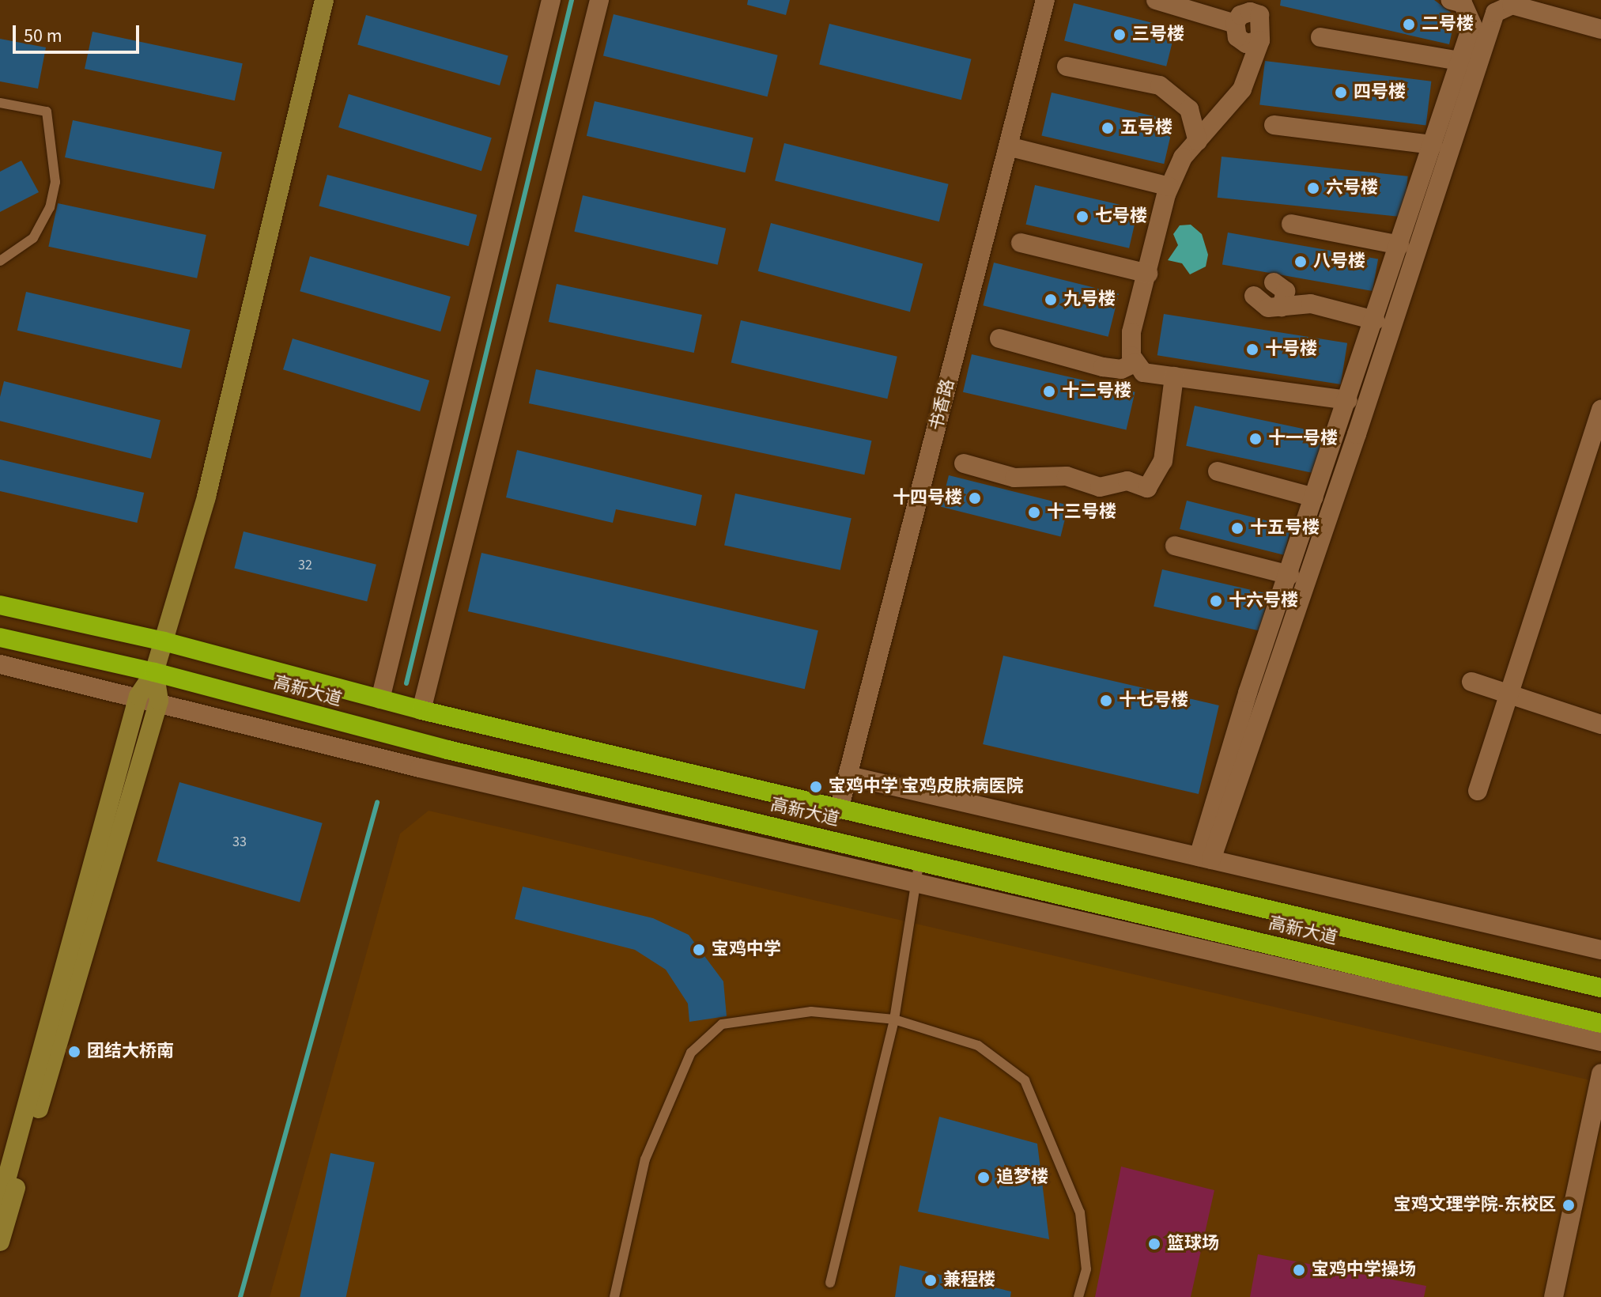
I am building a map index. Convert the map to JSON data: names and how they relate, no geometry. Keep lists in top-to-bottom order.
{
  "streets": {
    "highway": ["高新大道"],
    "street": ["书香路"]
  },
  "crossings": [
    ["书香路", "高新大道"]
  ],
  "places": [
    "二号楼",
    "三号楼",
    "四号楼",
    "五号楼",
    "六号楼",
    "七号楼",
    "八号楼",
    "九号楼",
    "十号楼",
    "十二号楼",
    "十一号楼",
    "十四号楼",
    "十三号楼",
    "十五号楼",
    "十六号楼",
    "十七号楼",
    "宝鸡中学 宝鸡皮肤病医院",
    "宝鸡中学",
    "团结大桥南",
    "追梦楼",
    "宝鸡文理学院-东校区",
    "篮球场",
    "宝鸡中学操场",
    "兼程楼"
  ],
  "house_numbers": ["32", "33"],
  "scale_bar": "50 m"
}
